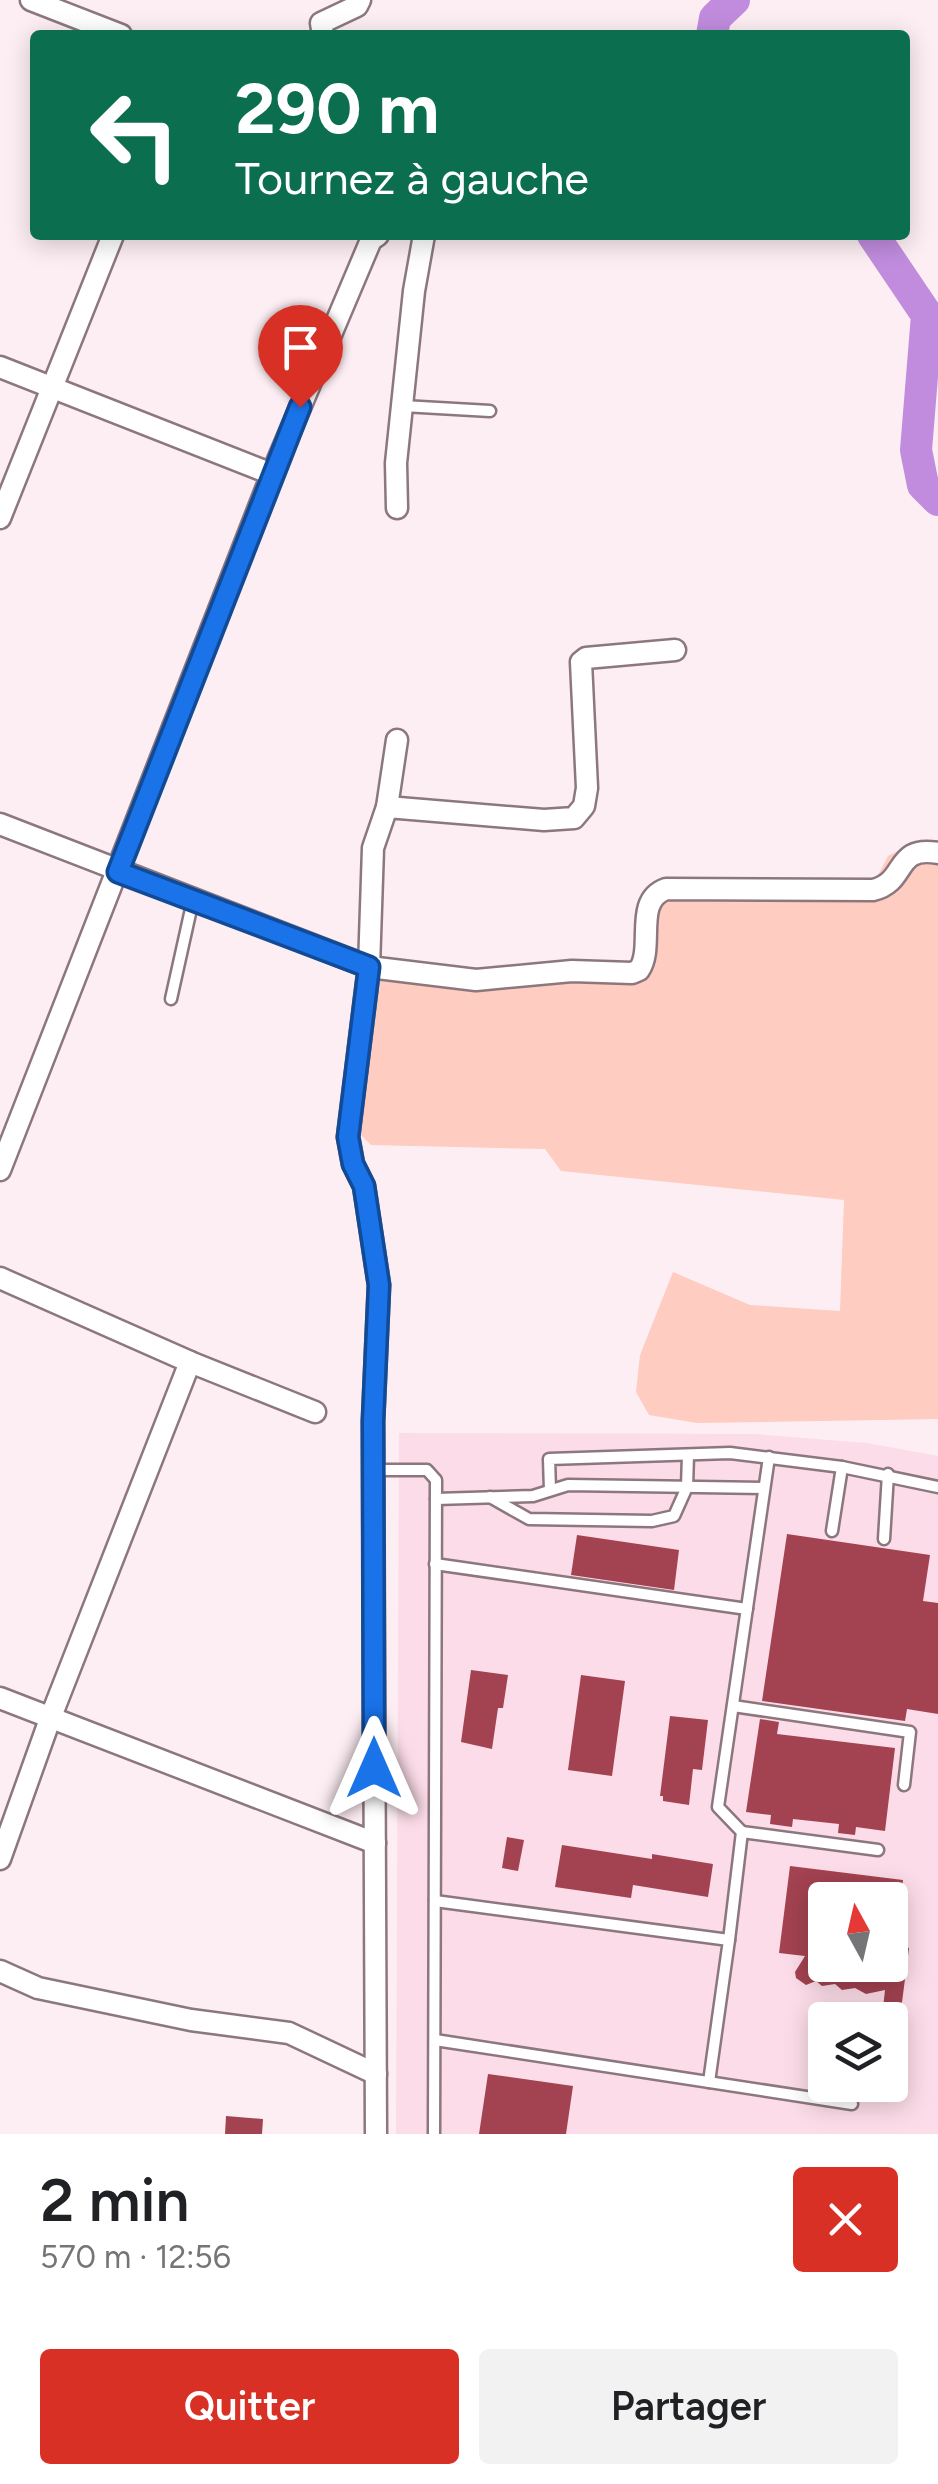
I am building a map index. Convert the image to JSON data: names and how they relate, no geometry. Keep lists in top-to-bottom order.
{
  "north": "top",
  "page": {
    "turn": ["290 m", "Tournez à gauche"],
    "heading": ["2 min", "570 m · 12:56"],
    "buttons": ["Quitter", "Partager"]
  }
}
